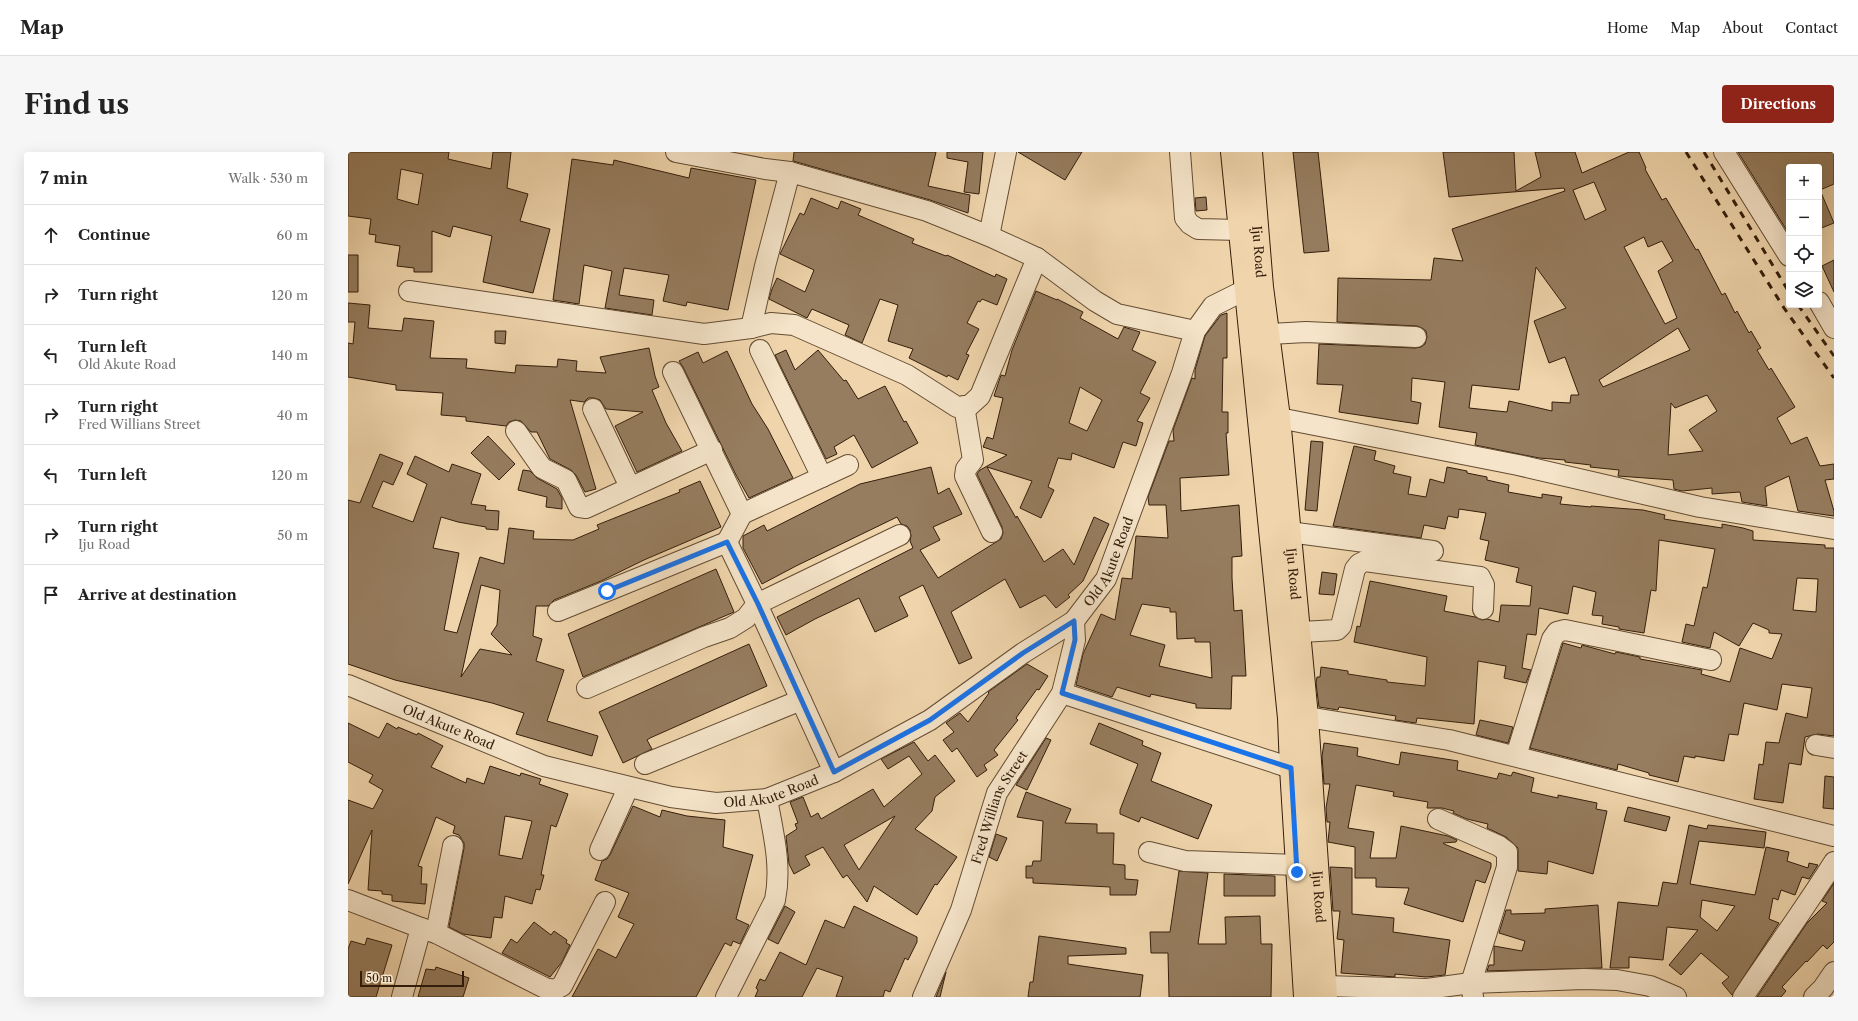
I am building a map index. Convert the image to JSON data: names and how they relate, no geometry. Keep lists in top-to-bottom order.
{
  "streets": {
    "main road": ["Iju Road"],
    "street": ["Old Akute Road", "Fred Willians Street"]
  },
  "crossings": [
    ["Iju Road", "Old Akute Road"],
    ["Old Akute Road", "Fred Willians Street"]
  ],
  "scale_bar": "50 m",
  "page": {
    "header": "Map",
    "nav": [
      "Home",
      "Map",
      "About",
      "Contact"
    ],
    "buttons": "Directions",
    "title": "Find us",
    "heading": ["7 min", "Walk · 530 m"],
    "map_buttons": ["+", "−"],
    "list": [
      ["Continue", "60 m"],
      ["Turn right", "120 m"],
      ["Turn left", "Old Akute Road", "140 m"],
      ["Turn right", "Fred Willians Street", "40 m"],
      ["Turn left", "120 m"],
      ["Turn right", "Iju Road", "50 m"],
      "Arrive at destination"
    ],
    "scale": "50 m"
  }
}
